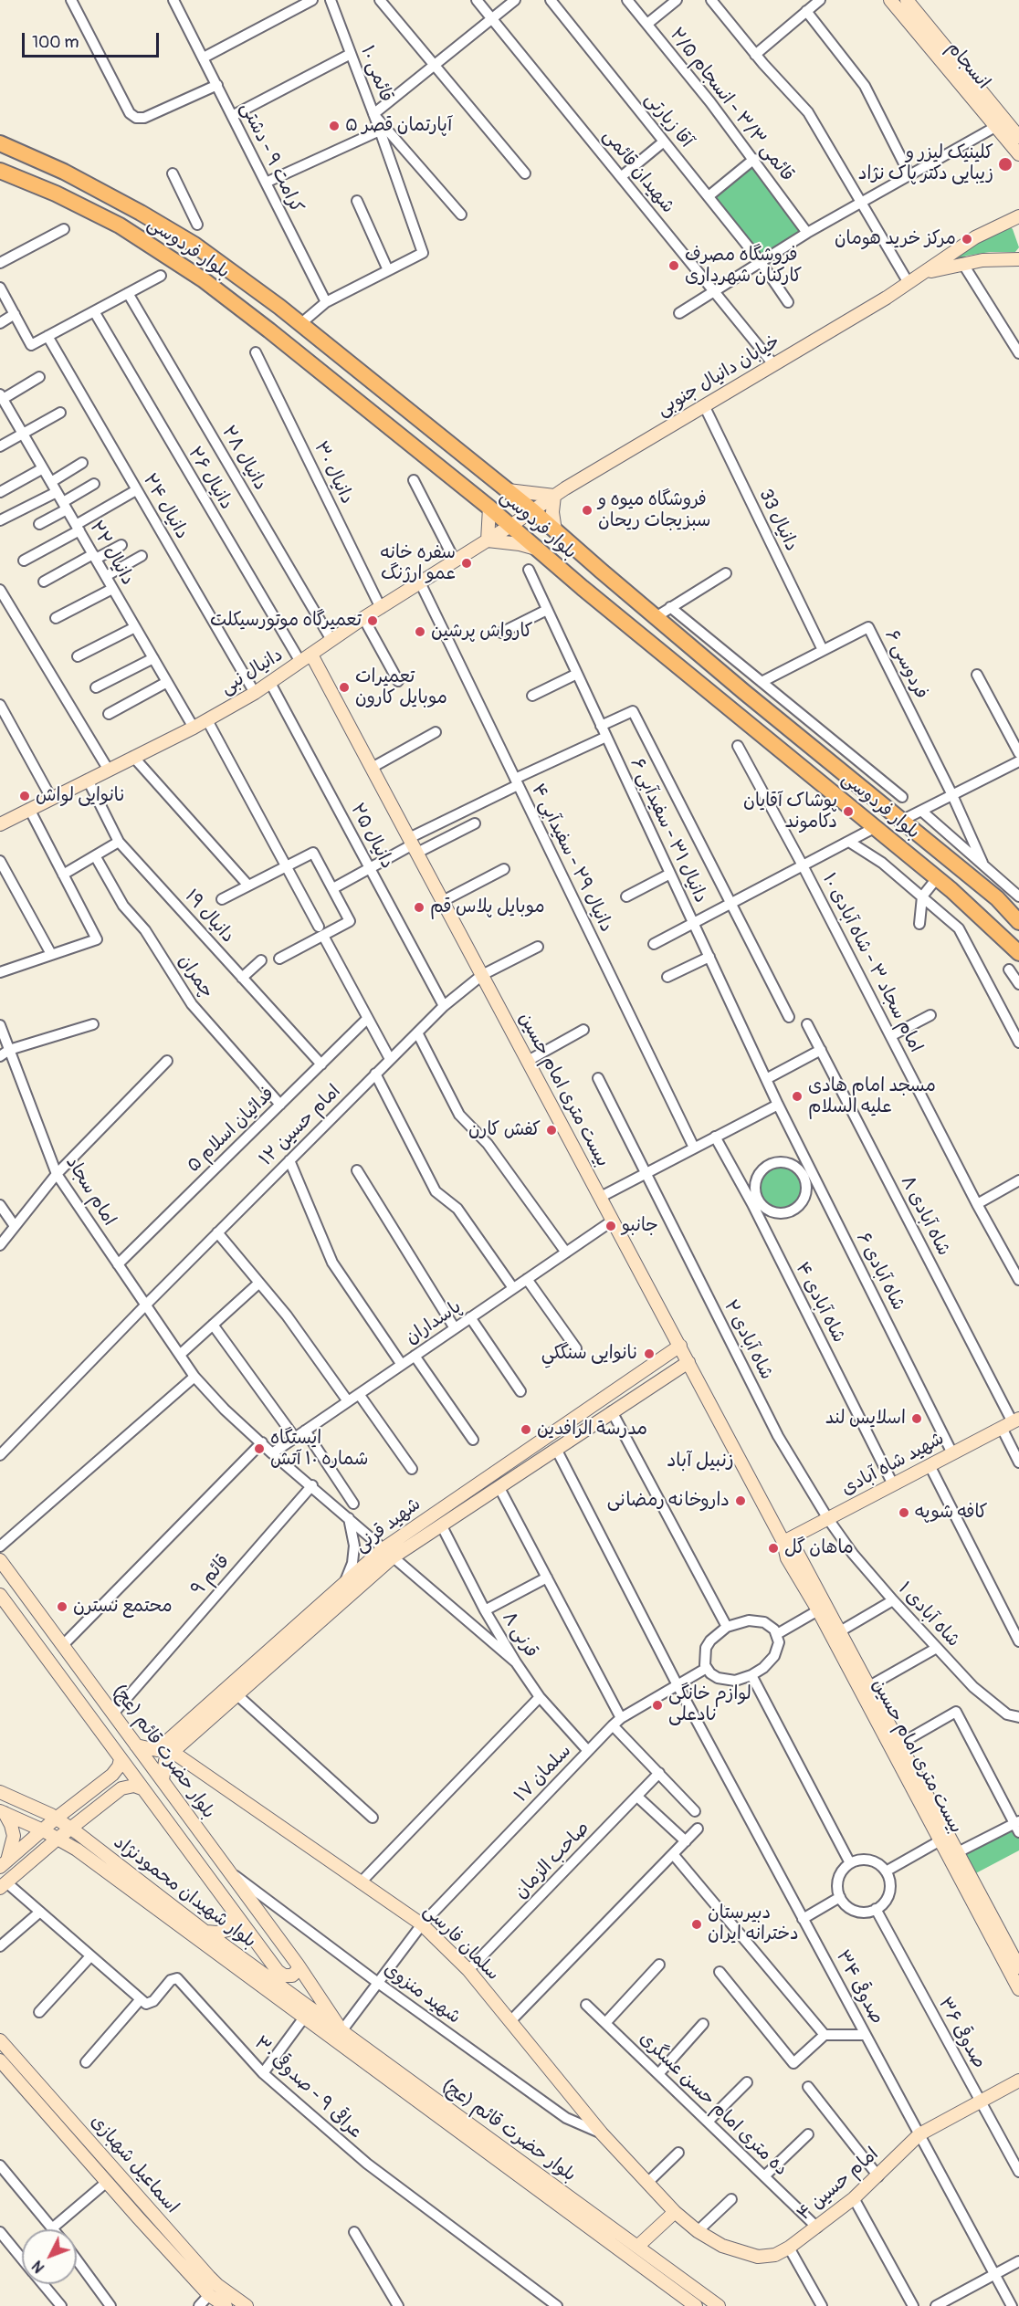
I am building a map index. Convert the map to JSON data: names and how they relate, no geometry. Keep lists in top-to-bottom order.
{
  "streets": {
    "main road": [
      "انسجام",
      "بلوار فردوسی",
      "خیابان دانیال جنوبی",
      "دانیال نبی",
      "بیست متری امام حسین",
      "شهید شاه آبادی",
      "شهید قرنی",
      "بلوار حضرت قائم (عج)",
      "بلوار شهیدان محمودنژاد",
      "سلمان فارسی",
      "اسماعیل شهبازی",
      "امام حسین ۴"
    ],
    "street": [
      "قائمی ۱۰",
      "قائمی ۳/۳ - انسجام ۲/۵",
      "آقا زیارتی",
      "کرامت ۹ - دشتی",
      "شهیدان قائمی",
      "دانیال ۲۸",
      "دانیال ۳۰",
      "دانیال ۲۶",
      "دانیال ۲۴",
      "دانیال 33",
      "دانیال ۲۲",
      "فردوسی ۶",
      "دانیال ۳۱ - سفیدآبی ۶",
      "دانیال ۲۵",
      "دانیال ۲۹ - سفیدآبی ۴",
      "دانیال ۱۹",
      "امام سجاد ۳ - شاه آبادی ۱۰",
      "چمران",
      "امام حسین ۱۲",
      "فدائیان اسلام ۵",
      "امام سجاد",
      "شاه آبادی ۸",
      "شاه آبادی ۶",
      "شاه آبادی ۴",
      "پاسداران",
      "شاه آبادی ۲",
      "قائم ۹",
      "شاه آبادی ۱",
      "قرنی ۸",
      "سلمان ۱۷",
      "صاحب الزمان",
      "صدوقی ۳۴",
      "شهید منزوی",
      "صدوقی ۳۶",
      "عراقی ۹ - صدوقی ۳۰",
      "ده متری امام حسن عسگری"
    ]
  },
  "crossings": [
    ["شهیدان قائمی", "خیابان دانیال جنوبی"],
    ["بلوار فردوسی", "خیابان دانیال جنوبی"],
    ["بلوار فردوسی", "دانیال نبی"],
    ["خیابان دانیال جنوبی", "دانیال 33"],
    ["خیابان دانیال جنوبی", "دانیال نبی"],
    ["دانیال ۲۸", "دانیال نبی"],
    ["دانیال ۳۰", "دانیال نبی"],
    ["دانیال ۲۶", "دانیال نبی"],
    ["دانیال ۲۶", "بیست متری امام حسین"],
    ["دانیال ۲۴", "دانیال نبی"],
    ["دانیال 33", "فردوسی ۶"],
    ["دانیال ۲۲", "دانیال نبی"],
    ["دانیال نبی", "دانیال ۲۵"],
    ["دانیال نبی", "دانیال ۲۹ - سفیدآبی ۴"],
    ["دانیال نبی", "دانیال ۱۹"],
    ["دانیال نبی", "بیست متری امام حسین"],
    ["دانیال ۳۱ - سفیدآبی ۶", "شاه آبادی ۶"],
    ["دانیال ۲۵", "امام حسین ۱۲"],
    ["دانیال ۱۹", "فدائیان اسلام ۵"],
    ["چمران", "فدائیان اسلام ۵"],
    ["بیست متری امام حسین", "امام حسین ۱۲"],
    ["بیست متری امام حسین", "پاسداران"],
    ["بیست متری امام حسین", "شهید شاه آبادی"],
    ["بیست متری امام حسین", "شهید قرنی"],
    ["امام حسین ۱۲", "امام سجاد"],
    ["فدائیان اسلام ۵", "امام سجاد"],
    ["امام سجاد", "پاسداران"],
    ["امام سجاد", "شهید قرنی"],
    ["امام سجاد", "قائم ۹"],
    ["امام سجاد", "قرنی ۸"],
    ["شاه آبادی ۸", "شهید شاه آبادی"],
    ["شاه آبادی ۶", "شاه آبادی ۴"],
    ["شاه آبادی ۶", "شهید شاه آبادی"],
    ["شاه آبادی ۴", "شهید شاه آبادی"],
    ["شاه آبادی ۲", "شهید شاه آبادی"],
    ["شاه آبادی ۲", "شاه آبادی ۱"],
    ["شهید شاه آبادی", "شاه آبادی ۱"],
    ["شهید قرنی", "قرنی ۸"],
    ["شهید قرنی", "سلمان فارسی"],
    ["شهید قرنی", "صدوقی ۳۴"],
    ["قائم ۹", "بلوار حضرت قائم (عج)"],
    ["قرنی ۸", "سلمان ۱۷"],
    ["بلوار حضرت قائم (عج)", "سلمان ۱۷"],
    ["بلوار حضرت قائم (عج)", "بلوار شهیدان محمودنژاد"],
    ["بلوار حضرت قائم (عج)", "شهید منزوی"],
    ["سلمان ۱۷", "بلوار شهیدان محمودنژاد"],
    ["سلمان ۱۷", "سلمان فارسی"],
    ["سلمان ۱۷", "صدوقی ۳۴"],
    ["سلمان ۱۷", "شهید منزوی"],
    ["صاحب الزمان", "سلمان فارسی"],
    ["سلمان فارسی", "شهید منزوی"],
    ["سلمان فارسی", "امام حسین ۴"],
    ["صدوقی ۳۴", "امام حسین ۴"],
    ["صدوقی ۳۶", "امام حسین ۴"],
    ["ده متری امام حسن عسگری", "امام حسین ۴"]
  ],
  "districts": ["زنبیل آباد"],
  "places": [
    "آپارتمان قصر ۵",
    "کلینیک لیزر و زیبایی دکتر پاک نژاد",
    "مرکز خرید هومان",
    "فروشگاه مصرف کارکنان شهرداری",
    "فروشگاه میوه و سبزیجات ریحان",
    "سفره خانه عمو ارژنگ",
    "تعمیرگاه موتورسیکلت",
    "کارواش پرشین",
    "تعمیرات موبایل کارون",
    "نانوایی لواش",
    "پوشاک آقایان دکاموند",
    "موبایل پلاس قم",
    "مسجد امام هادی علیه السلام",
    "کفش کارن",
    "جانبو",
    "نانوایی سنگکیِ",
    "اسلایس لند",
    "مدرسة الرافدین",
    "ایستگاه شماره ۱۰ آتش",
    "داروخانه رمضانی",
    "کافه شوپه",
    "ماهان گل",
    "محتمع نسترن",
    "لوازم خانگی نادعلی",
    "دبیرستان دخترانه ایران"
  ],
  "scale_bar": "100 m",
  "north": "bottom left"
}
